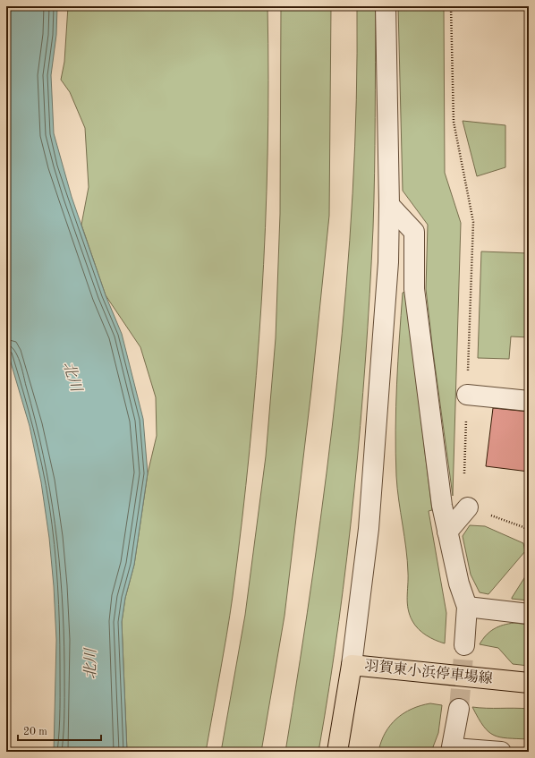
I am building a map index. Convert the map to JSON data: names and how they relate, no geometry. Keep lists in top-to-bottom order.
{
  "streets": {
    "main road": ["羽賀東小浜停車場線"]
  },
  "water": ["北川"],
  "scale_bar": "20 m"
}
